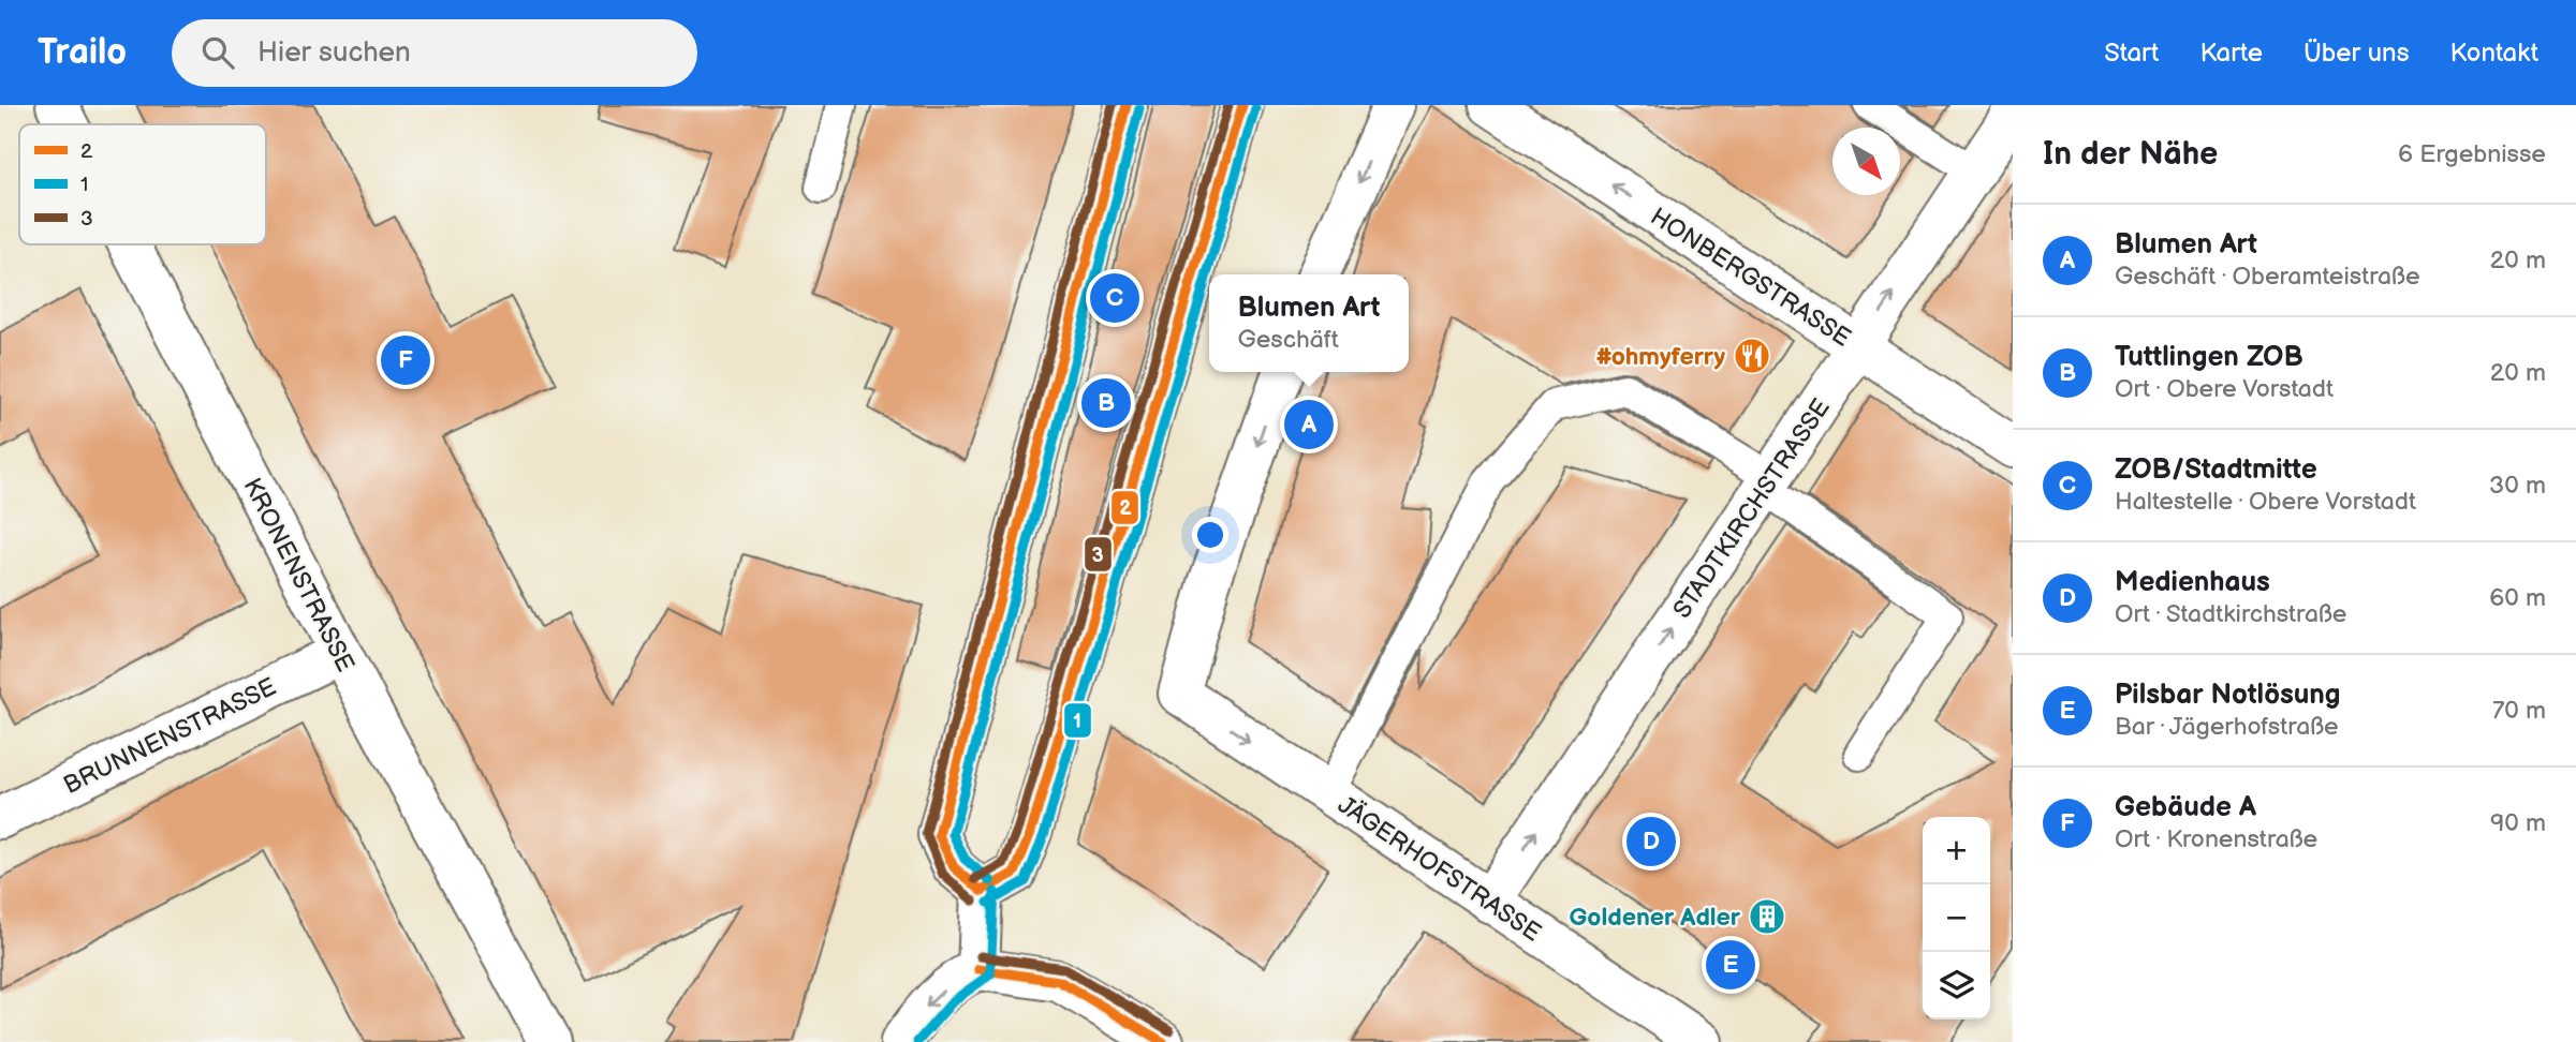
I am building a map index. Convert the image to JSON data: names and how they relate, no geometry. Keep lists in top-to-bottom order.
{
  "streets": {
    "street": [
      "HONBERGSTRASSE",
      "STADTKIRCHSTRASSE",
      "KRONENSTRASSE",
      "BRUNNENSTRASSE",
      "JÄGERHOFSTRASSE"
    ]
  },
  "crossings": [
    ["HONBERGSTRASSE", "STADTKIRCHSTRASSE"],
    ["STADTKIRCHSTRASSE", "JÄGERHOFSTRASSE"],
    ["KRONENSTRASSE", "BRUNNENSTRASSE"]
  ],
  "one_way": ["HONBERGSTRASSE", "STADTKIRCHSTRASSE"],
  "places": {
    "restaurant": ["#ohmyferry"],
    "building": ["Goldener Adler"]
  },
  "lines": ["transit line 2", "transit line 3", "transit line 1"],
  "legend": ["2", "1", "3"],
  "north": "bottom right",
  "page": {
    "header": "Trailo",
    "search": "Hier suchen",
    "nav": [
      "Start",
      "Karte",
      "Über uns",
      "Kontakt"
    ],
    "heading": ["In der Nähe", "6 Ergebnisse"],
    "list": [
      {
        "mark": "A",
        "name": "Blumen Art",
        "note": "Geschäft · Oberamteistraße",
        "value": "20 m"
      },
      {
        "mark": "B",
        "name": "Tuttlingen ZOB",
        "note": "Ort · Obere Vorstadt",
        "value": "20 m"
      },
      {
        "mark": "C",
        "name": "ZOB/Stadtmitte",
        "note": "Haltestelle · Obere Vorstadt",
        "value": "30 m"
      },
      {
        "mark": "D",
        "name": "Medienhaus",
        "note": "Ort · Stadtkirchstraße",
        "value": "60 m"
      },
      {
        "mark": "E",
        "name": "Pilsbar Notlösung",
        "note": "Bar · Jägerhofstraße",
        "value": "70 m"
      },
      {
        "mark": "F",
        "name": "Gebäude A",
        "note": "Ort · Kronenstraße",
        "value": "90 m"
      }
    ],
    "pins": [
      "C",
      "F",
      "B",
      "A",
      "D",
      "E"
    ],
    "popup": ["Blumen Art", "Geschäft"],
    "map_buttons": ["+", "−"]
  }
}
